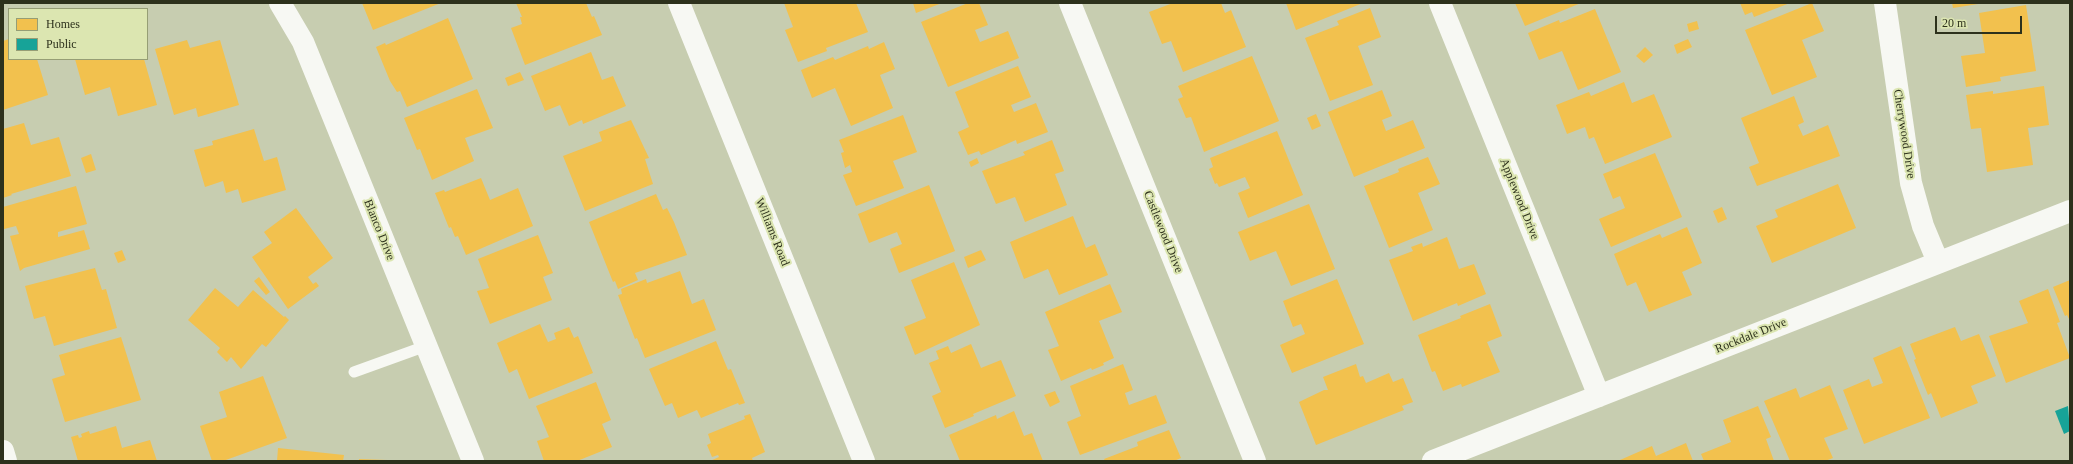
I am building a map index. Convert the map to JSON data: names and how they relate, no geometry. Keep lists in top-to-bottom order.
{
  "streets": {
    "street": [
      "Cherrywood Drive",
      "Applewood Drive",
      "Blanco Drive",
      "Williams Road",
      "Castlewood Drive",
      "Rockdale Drive"
    ]
  },
  "crossings": [
    ["Cherrywood Drive", "Rockdale Drive"],
    ["Applewood Drive", "Rockdale Drive"]
  ],
  "legend": ["Homes", "Public"],
  "scale_bar": "20 m"
}
